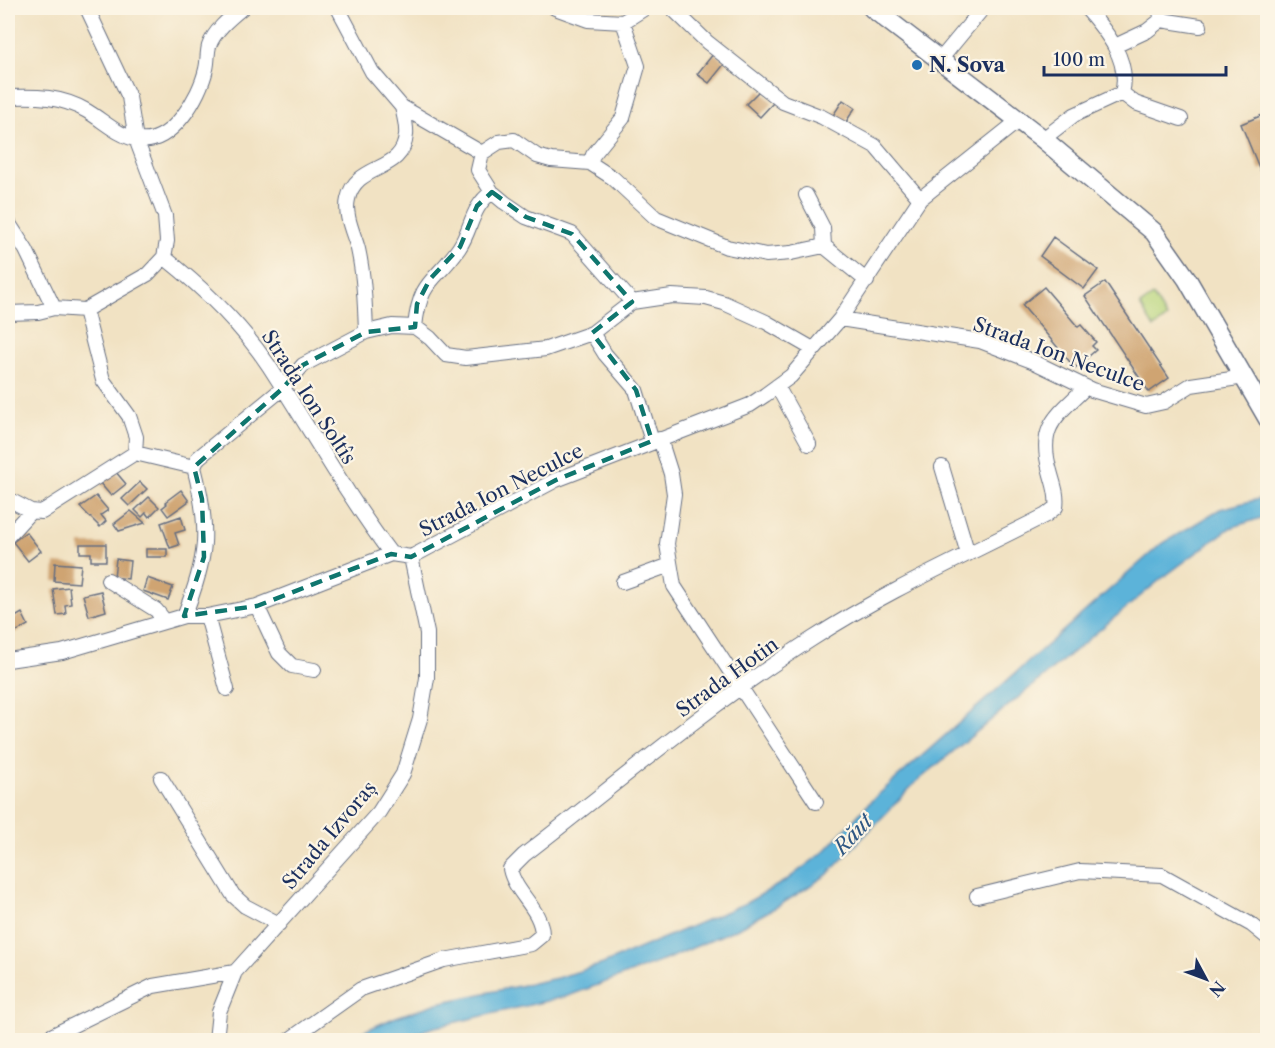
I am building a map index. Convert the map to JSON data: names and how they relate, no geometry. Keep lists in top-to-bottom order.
{
  "streets": {
    "street": [
      "Strada Ion Neculce",
      "Strada Ion Soltîs",
      "Strada Hotin",
      "Strada Izvoraș"
    ]
  },
  "crossings": [
    ["Strada Ion Neculce", "Strada Ion Soltîs"],
    ["Strada Ion Neculce", "Strada Hotin"],
    ["Strada Ion Neculce", "Strada Izvoraș"]
  ],
  "water": ["Răut"],
  "places": ["N. Sova"],
  "scale_bar": "100 m",
  "north": "bottom right"
}
